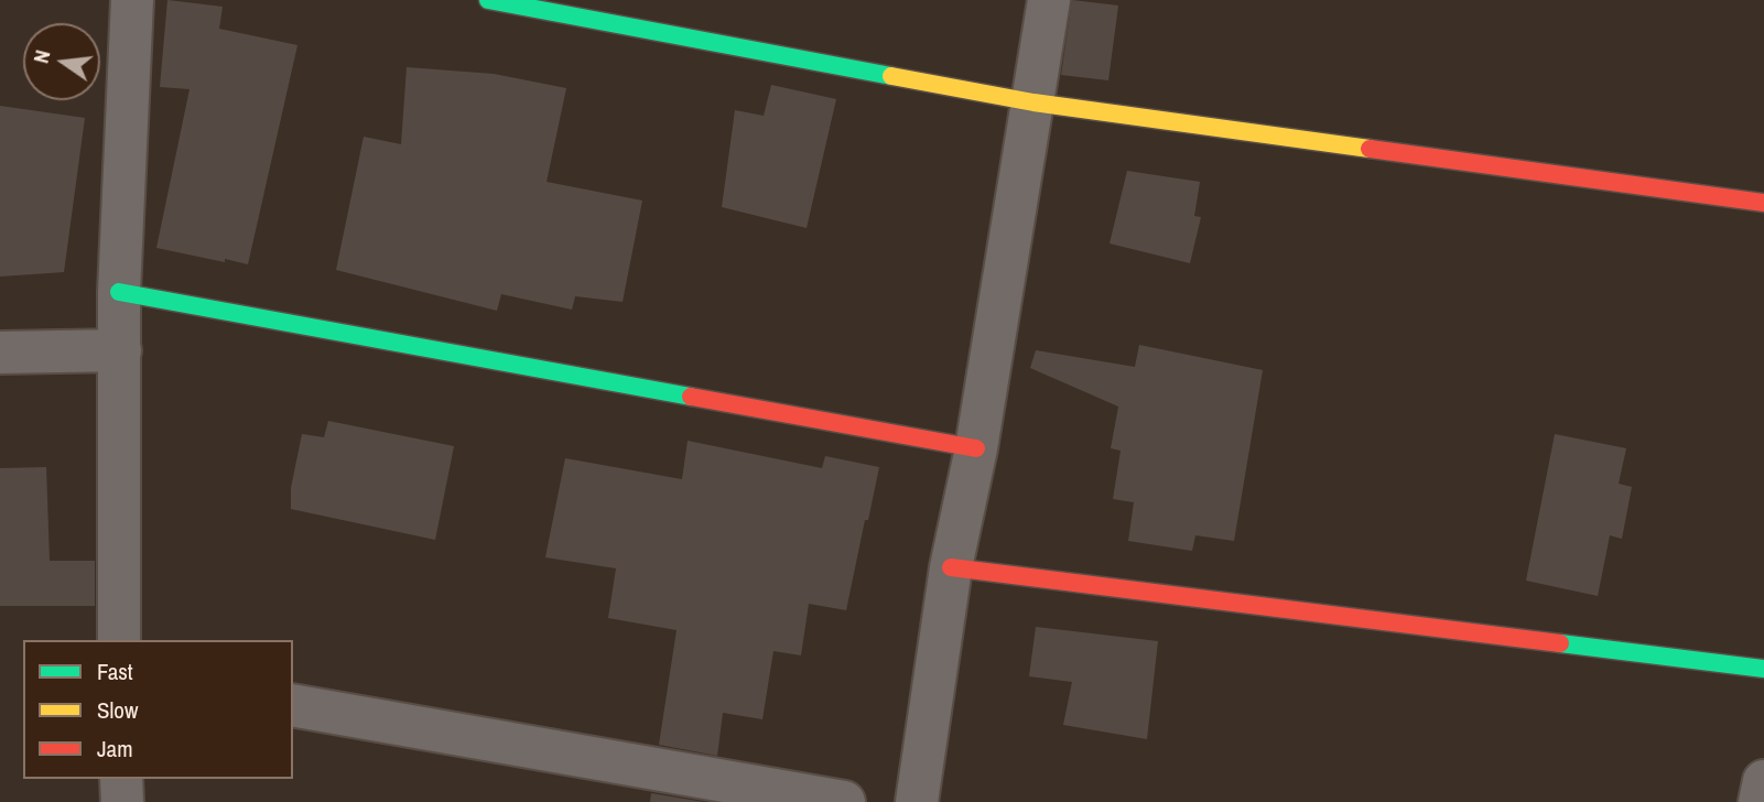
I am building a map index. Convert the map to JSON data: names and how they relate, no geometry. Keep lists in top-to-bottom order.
{
  "legend": ["Fast", "Slow", "Jam"],
  "north": "left"
}
